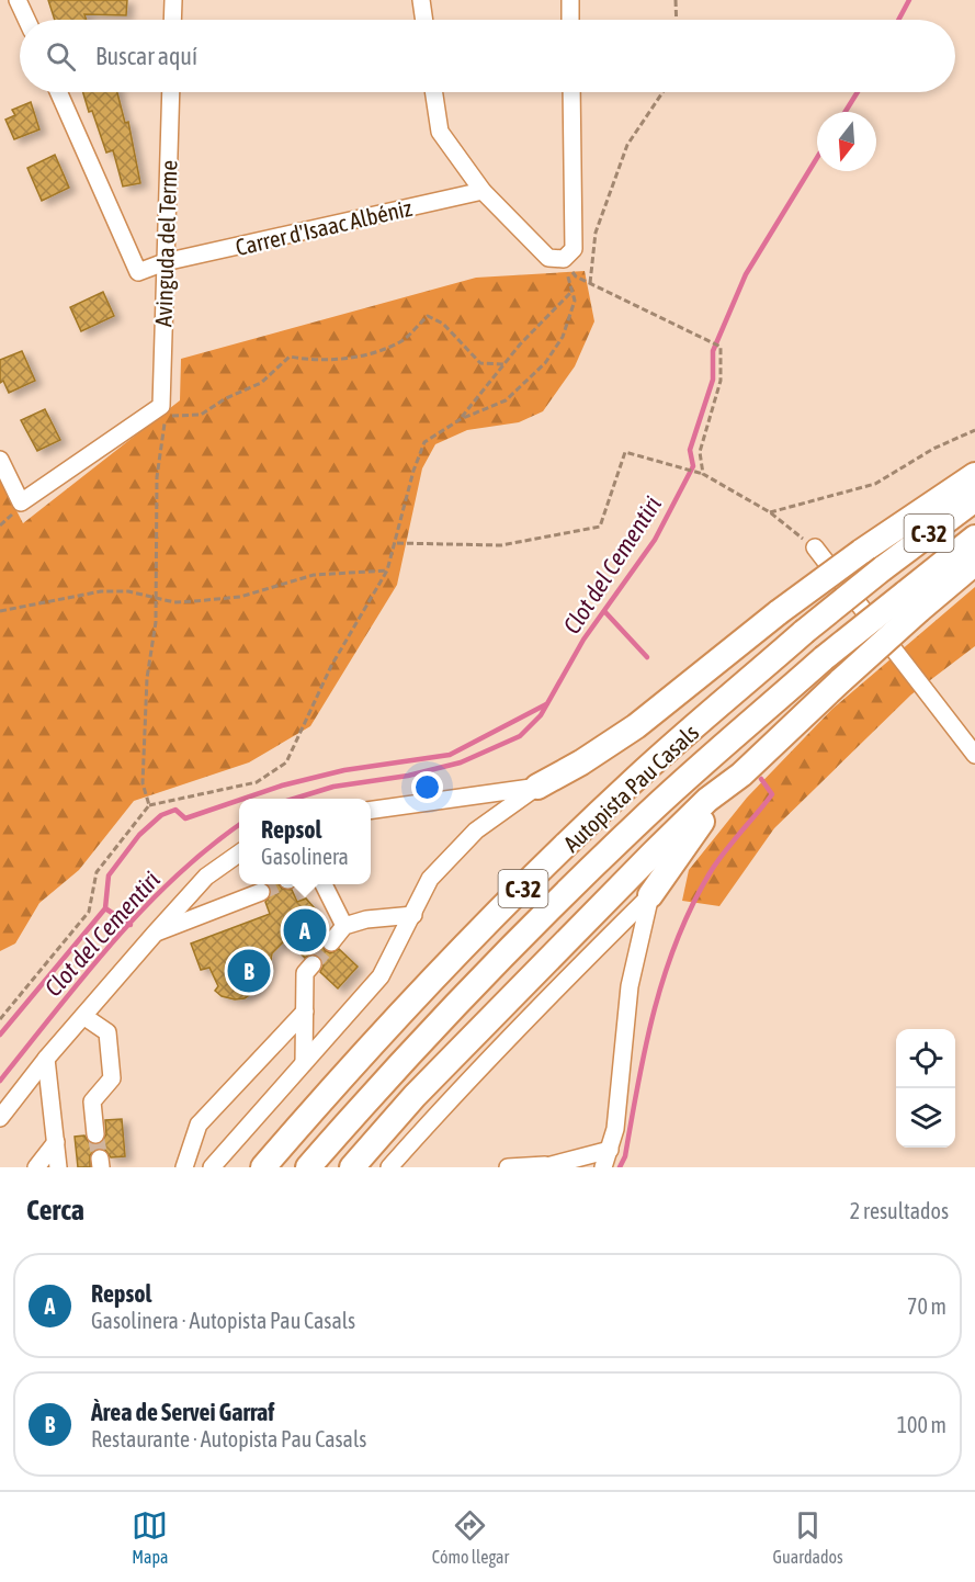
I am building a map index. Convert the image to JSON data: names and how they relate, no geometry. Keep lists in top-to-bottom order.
{
  "streets": {
    "highway": ["C-32", "Autopista Pau Casals"],
    "street": ["Carrer d'Isaac Albéniz", "Avinguda del Terme"]
  },
  "crossings": [
    ["Carrer d'Isaac Albéniz", "Avinguda del Terme"]
  ],
  "water": ["Clot del Cementiri"],
  "north": "bottom",
  "page": {
    "search": "Buscar aquí",
    "popup": ["Repsol", "Gasolinera"],
    "pins": ["A", "B"],
    "heading": ["Cerca", "2 resultados"],
    "list": [
      {
        "mark": "A",
        "name": "Repsol",
        "note": "Gasolinera · Autopista Pau Casals",
        "value": "70 m"
      },
      {
        "mark": "B",
        "name": "Àrea de Servei Garraf",
        "note": "Restaurante · Autopista Pau Casals",
        "value": "100 m"
      }
    ],
    "nav": ["Mapa", "Cómo llegar", "Guardados"]
  }
}
